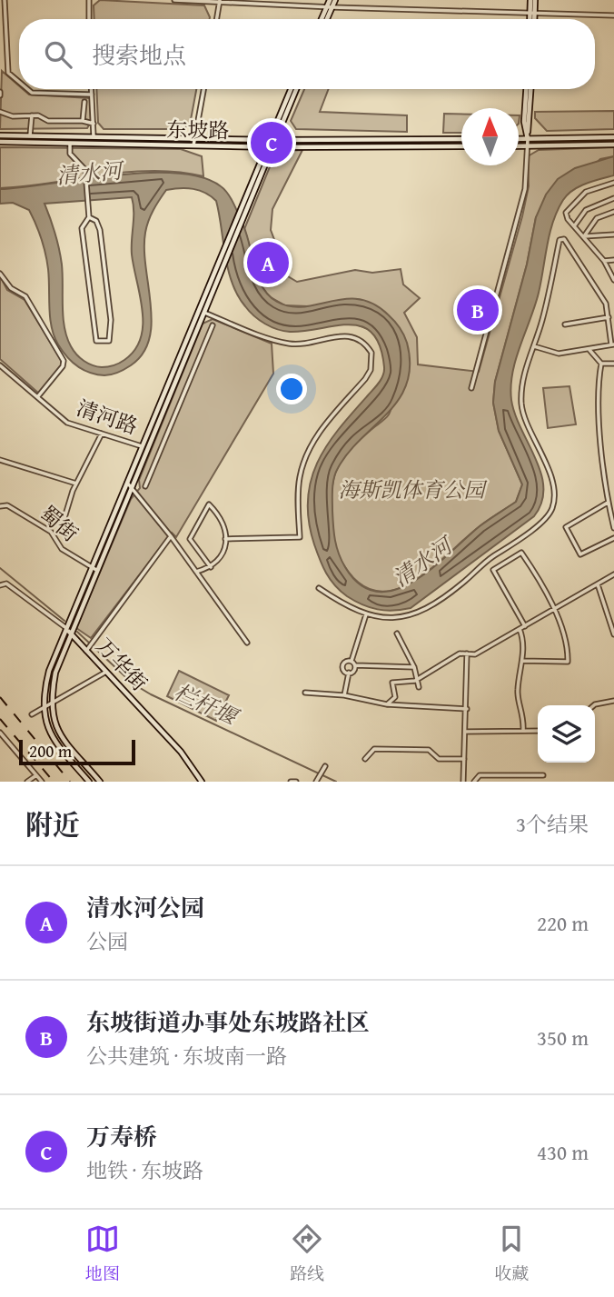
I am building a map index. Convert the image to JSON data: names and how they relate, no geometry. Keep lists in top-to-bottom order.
{
  "streets": {
    "street": [
      "东坡路",
      "清河路",
      "蜀街",
      "万华街"
    ]
  },
  "water": ["清水河", "栏杆堰"],
  "parks": ["海斯凯体育公园"],
  "scale_bar": "200 m",
  "north": "top",
  "page": {
    "search": "搜索地点",
    "pins": ["C", "A", "B"],
    "scale": "200 m",
    "heading": ["附近", "3个结果"],
    "list": [
      {
        "mark": "A",
        "name": "清水河公园",
        "note": "公园",
        "value": "220 m"
      },
      {
        "mark": "B",
        "name": "东坡街道办事处东坡路社区",
        "note": "公共建筑 · 东坡南一路",
        "value": "350 m"
      },
      {
        "mark": "C",
        "name": "万寿桥",
        "note": "地铁 · 东坡路",
        "value": "430 m"
      }
    ],
    "nav": ["地图", "路线", "收藏"]
  }
}
